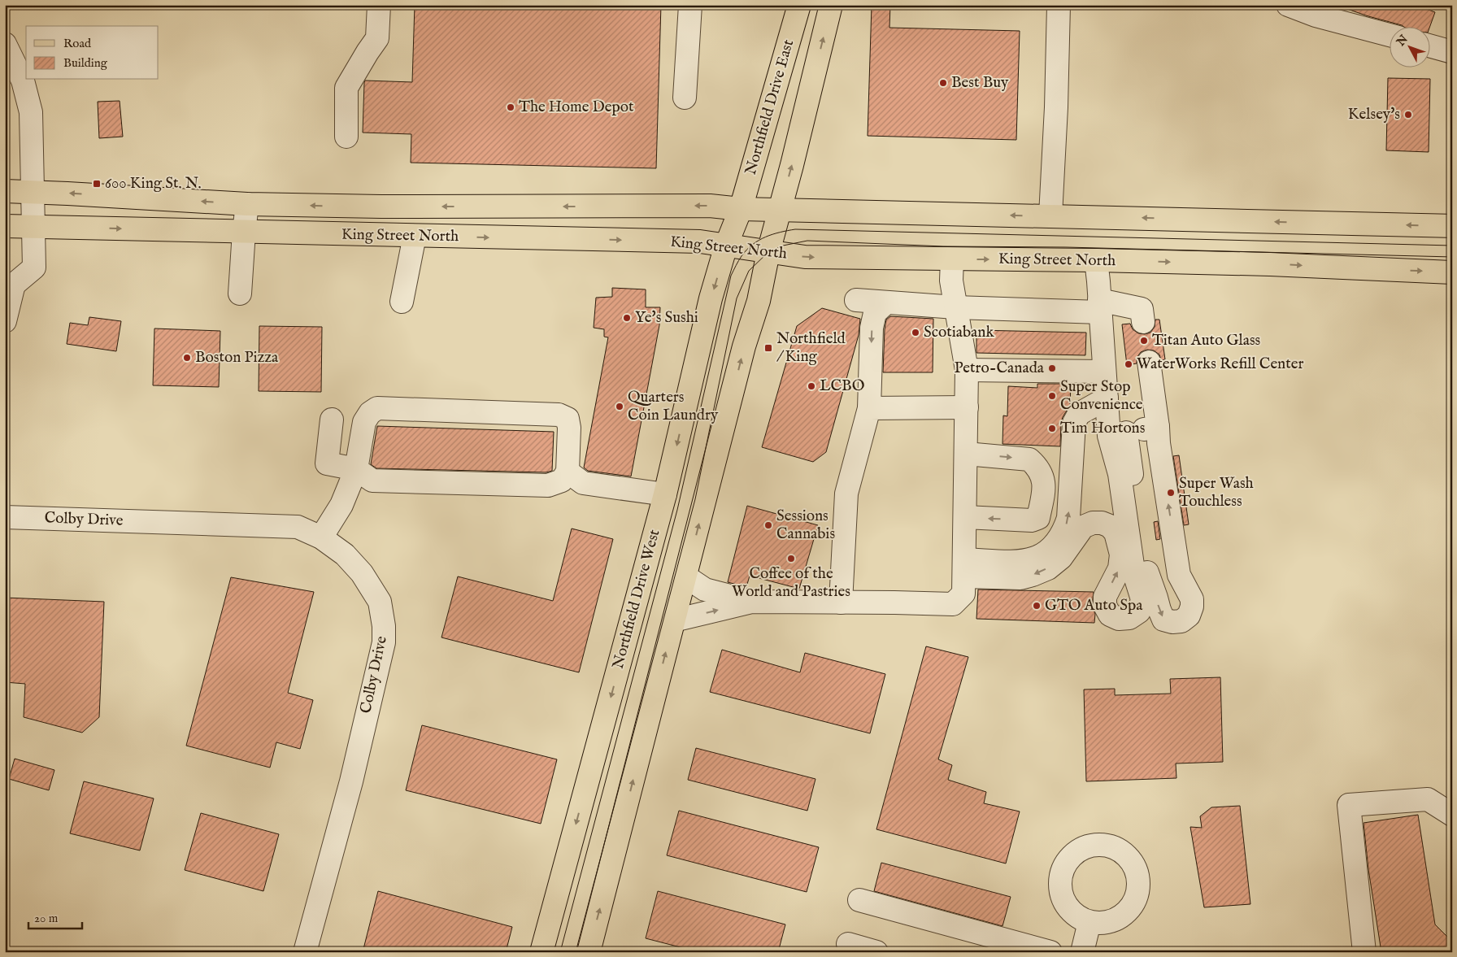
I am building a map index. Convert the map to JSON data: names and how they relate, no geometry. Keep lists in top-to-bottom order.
{
  "streets": {
    "main road": ["Northfield Drive East", "King Street North", "Northfield Drive West"],
    "street": ["Colby Drive"]
  },
  "crossings": [
    ["Northfield Drive East", "King Street North"],
    ["Northfield Drive East", "Northfield Drive West"],
    ["King Street North", "Northfield Drive West"]
  ],
  "places": {
    "other": [
      "Best Buy",
      "The Home Depot",
      "Kelsey's",
      "Ye's Sushi",
      "Scotiabank",
      "Titan Auto Glass",
      "Boston Pizza",
      "WaterWorks Refill Center",
      "Petro-Canada",
      "LCBO",
      "Super Stop Convenience",
      "Quarters Coin Laundry",
      "Tim Hortons",
      "Super Wash Touchless",
      "Sessions Cannabis",
      "Coffee of the World and Pastries",
      "GTO Auto Spa"
    ],
    "transit": ["600 King St. N.", "Northfield / King"]
  },
  "legend": ["Road", "Building"],
  "scale_bar": "20 m",
  "north": "top left"
}
